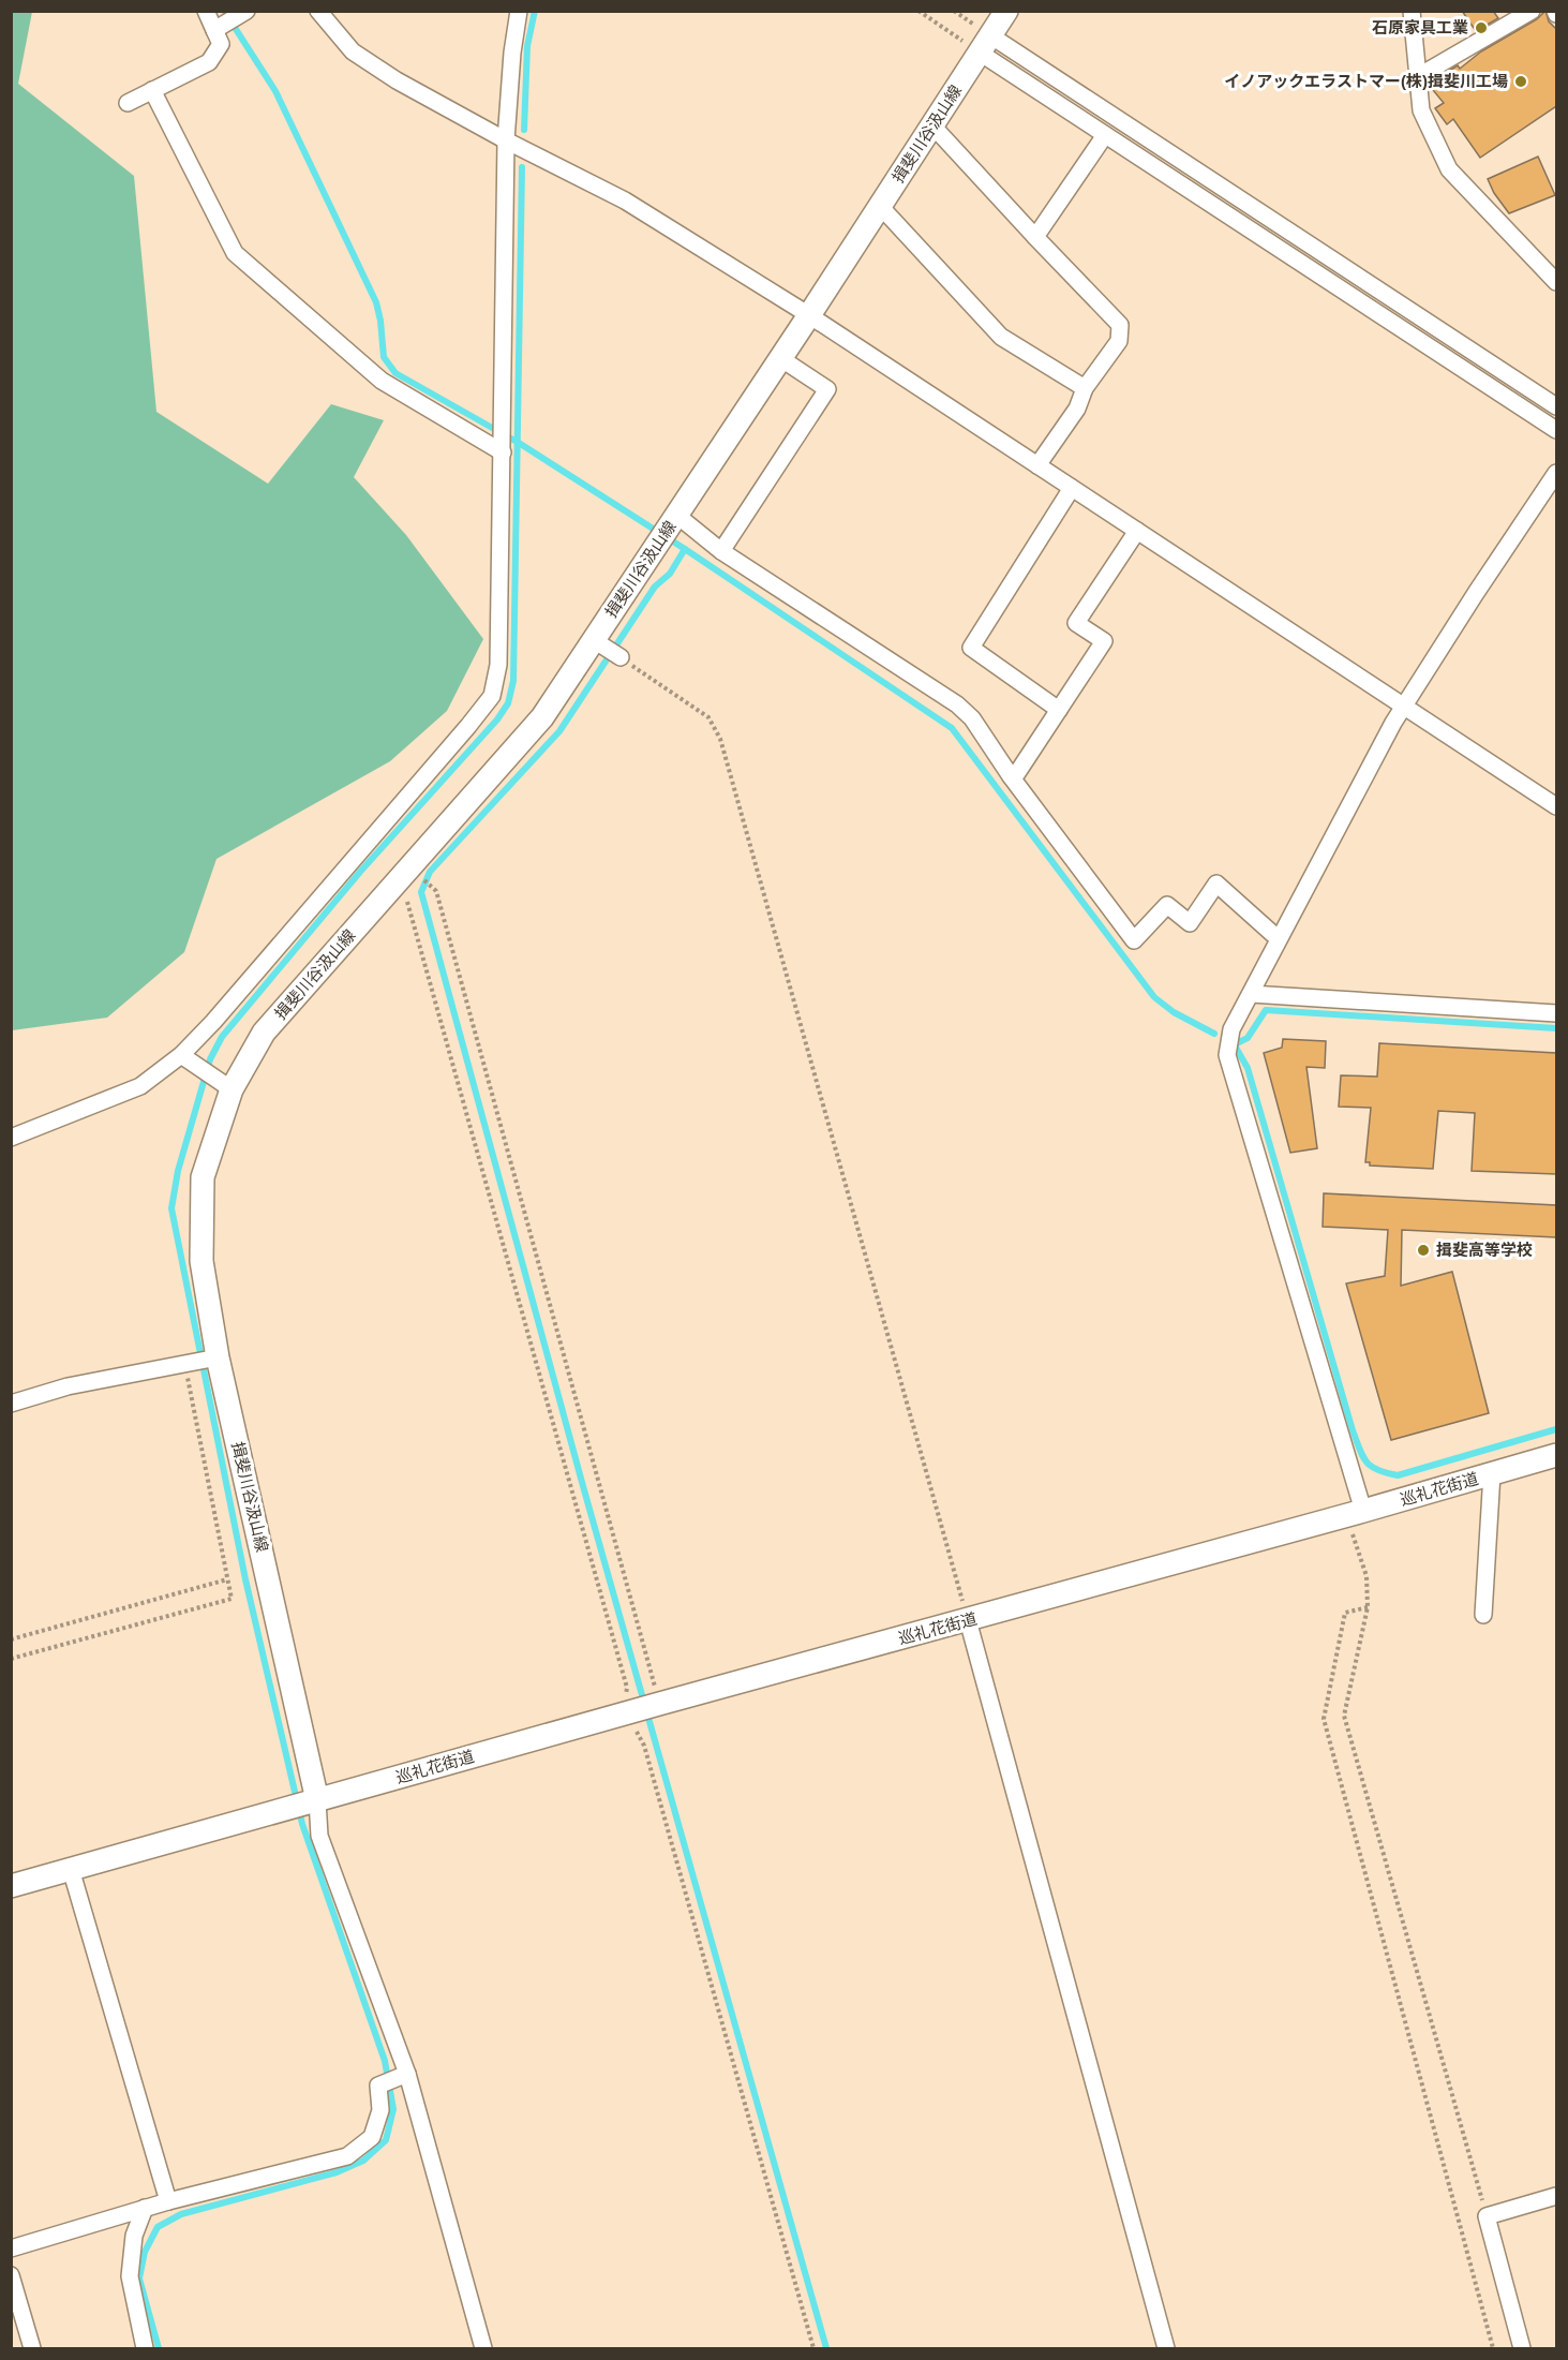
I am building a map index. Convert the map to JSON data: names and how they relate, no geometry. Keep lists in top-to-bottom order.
{
  "streets": {
    "main road": ["揖斐川谷汲山線", "巡礼花街道"]
  },
  "crossings": [
    ["揖斐川谷汲山線", "巡礼花街道"]
  ],
  "places": ["石原家具工業", "イノアックエラストマー(株)揖斐川工場", "揖斐高等学校"]
}
